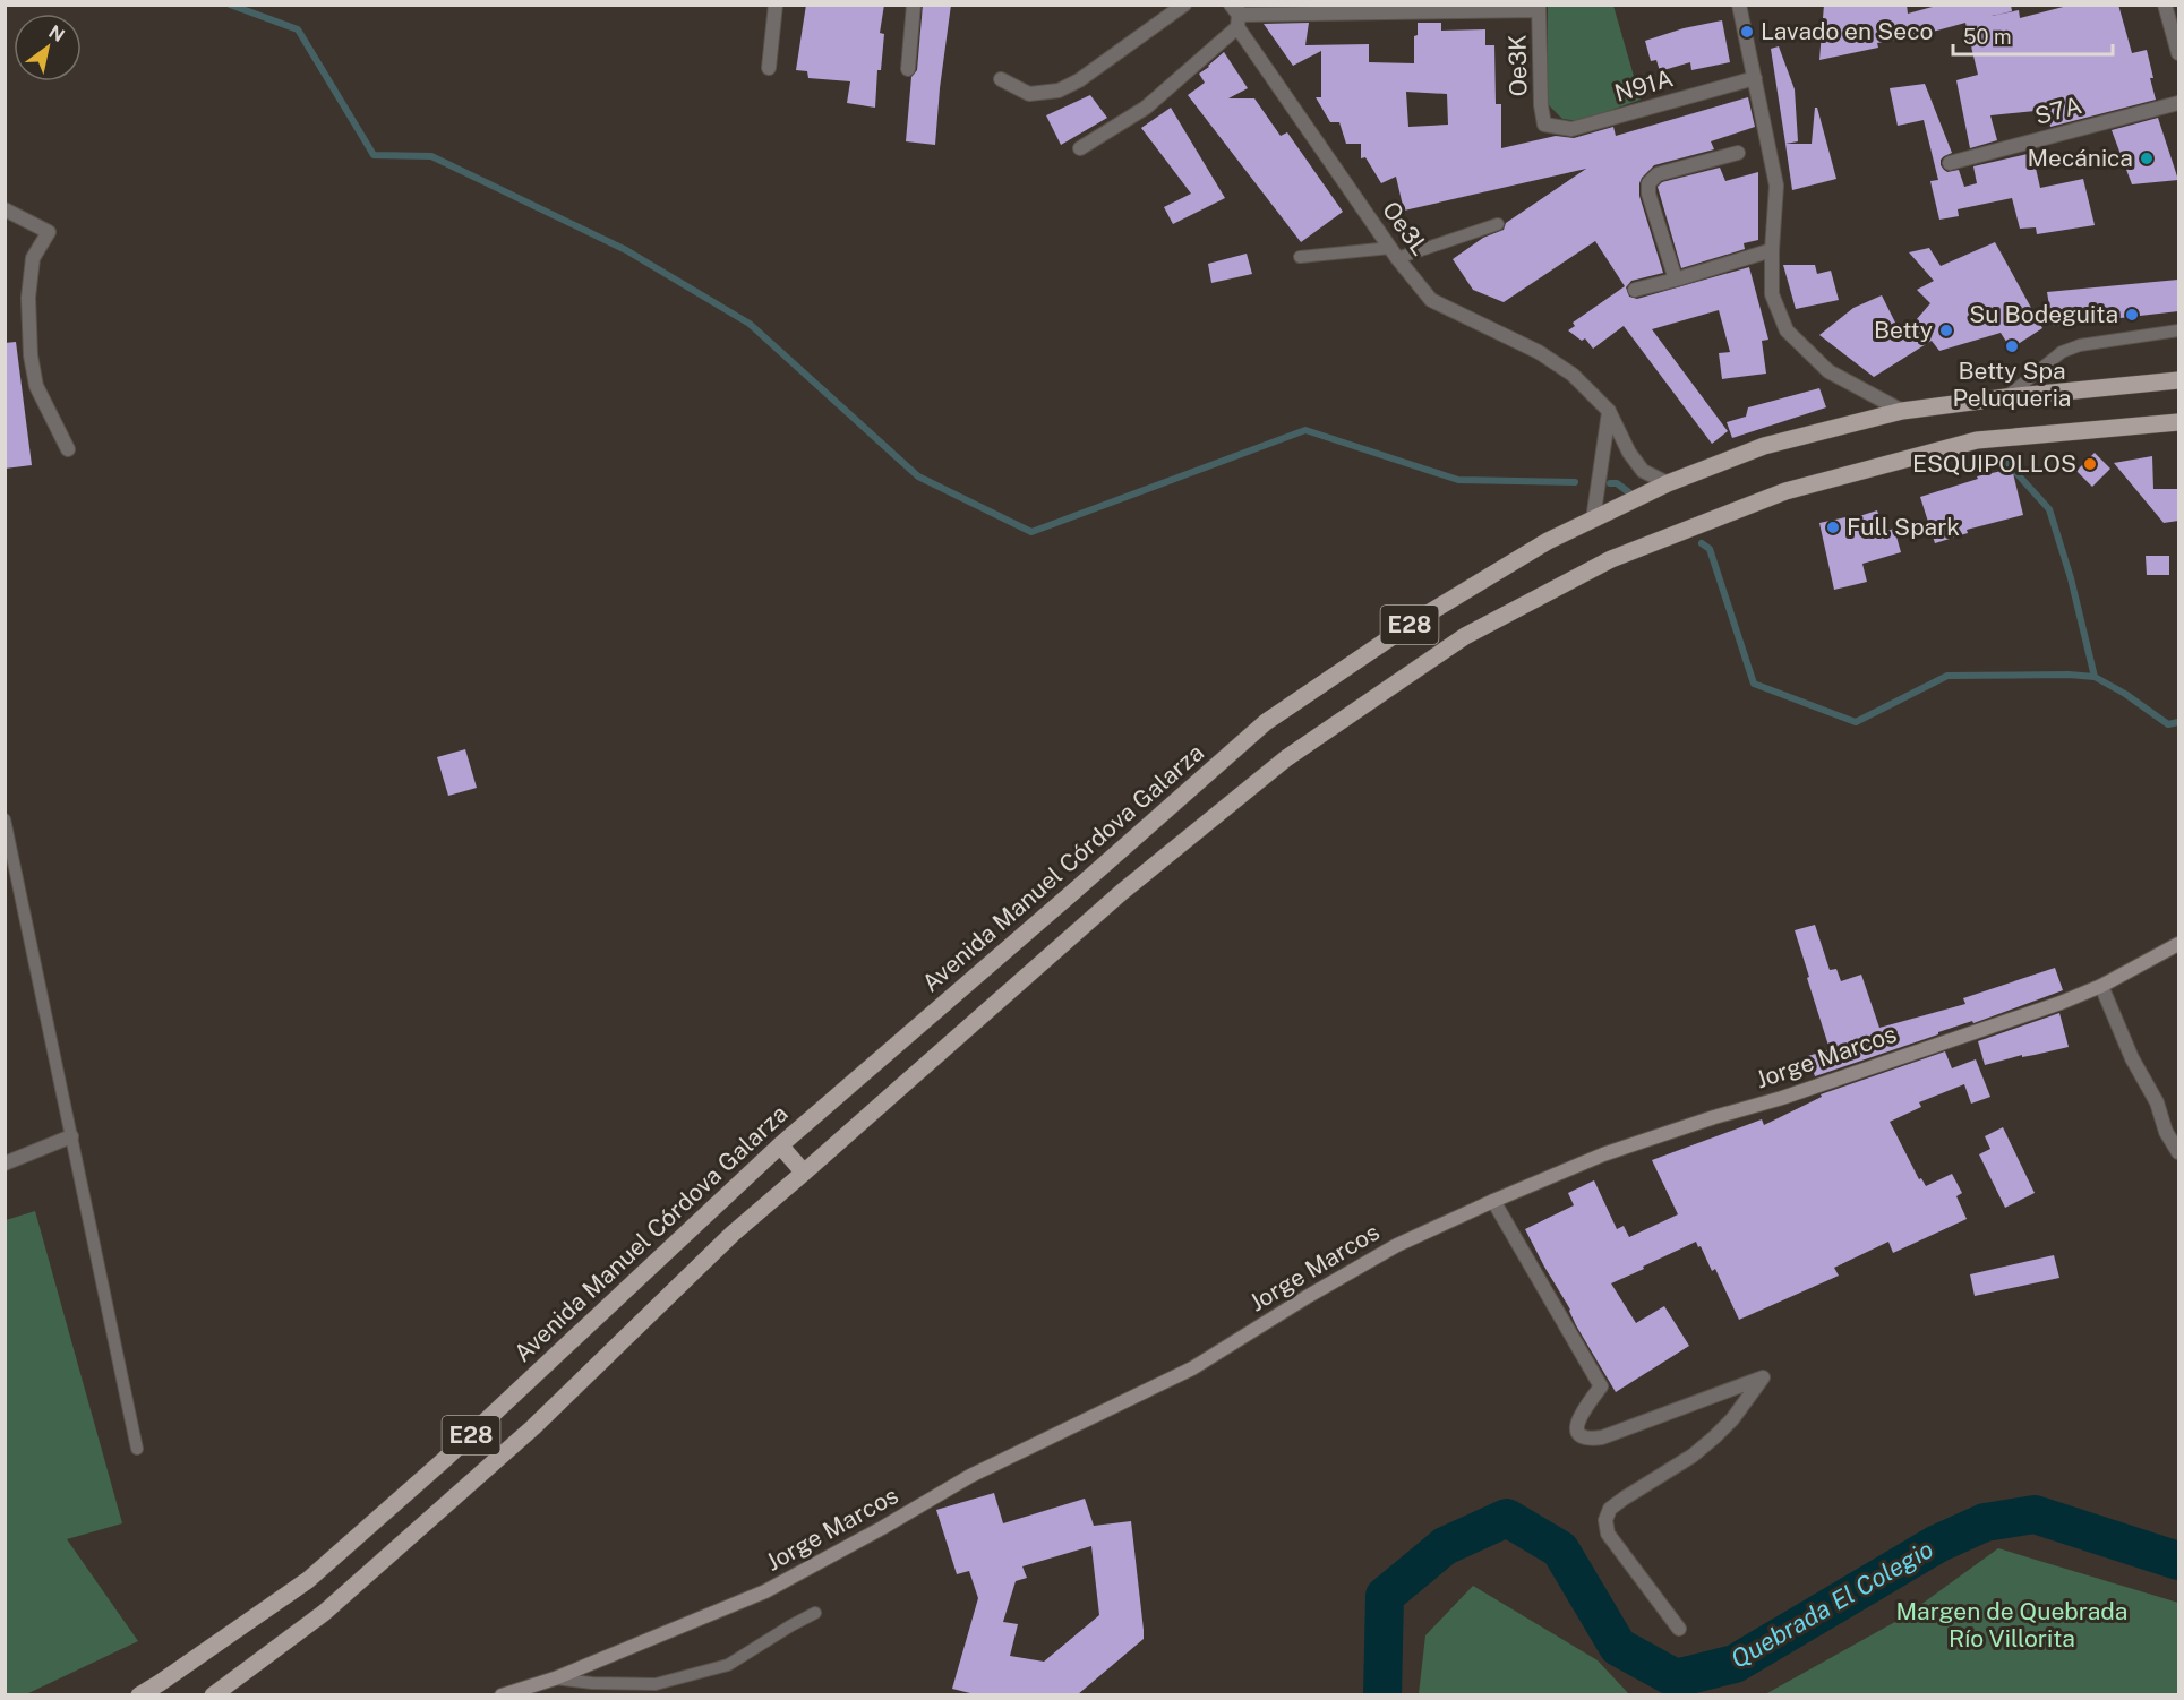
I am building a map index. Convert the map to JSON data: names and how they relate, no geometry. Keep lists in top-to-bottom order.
{
  "streets": {
    "main road": ["E28", "Avenida Manuel Córdova Galarza", "Jorge Marcos"],
    "street": [
      "Oe3K",
      "N91A",
      "S7A",
      "Oe3L"
    ]
  },
  "crossings": [
    ["Oe3K", "N91A"],
    ["Oe3L", "Avenida Manuel Córdova Galarza"]
  ],
  "water": ["Quebrada El Colegio"],
  "parks": ["Margen de Quebrada Río Villorita"],
  "places": [
    "Lavado en Seco",
    "Mecánica",
    "Su Bodeguita",
    "Betty",
    "Betty Spa Peluqueria",
    "ESQUIPOLLOS",
    "Full Spark"
  ],
  "scale_bar": "50 m",
  "north": "top right"
}
